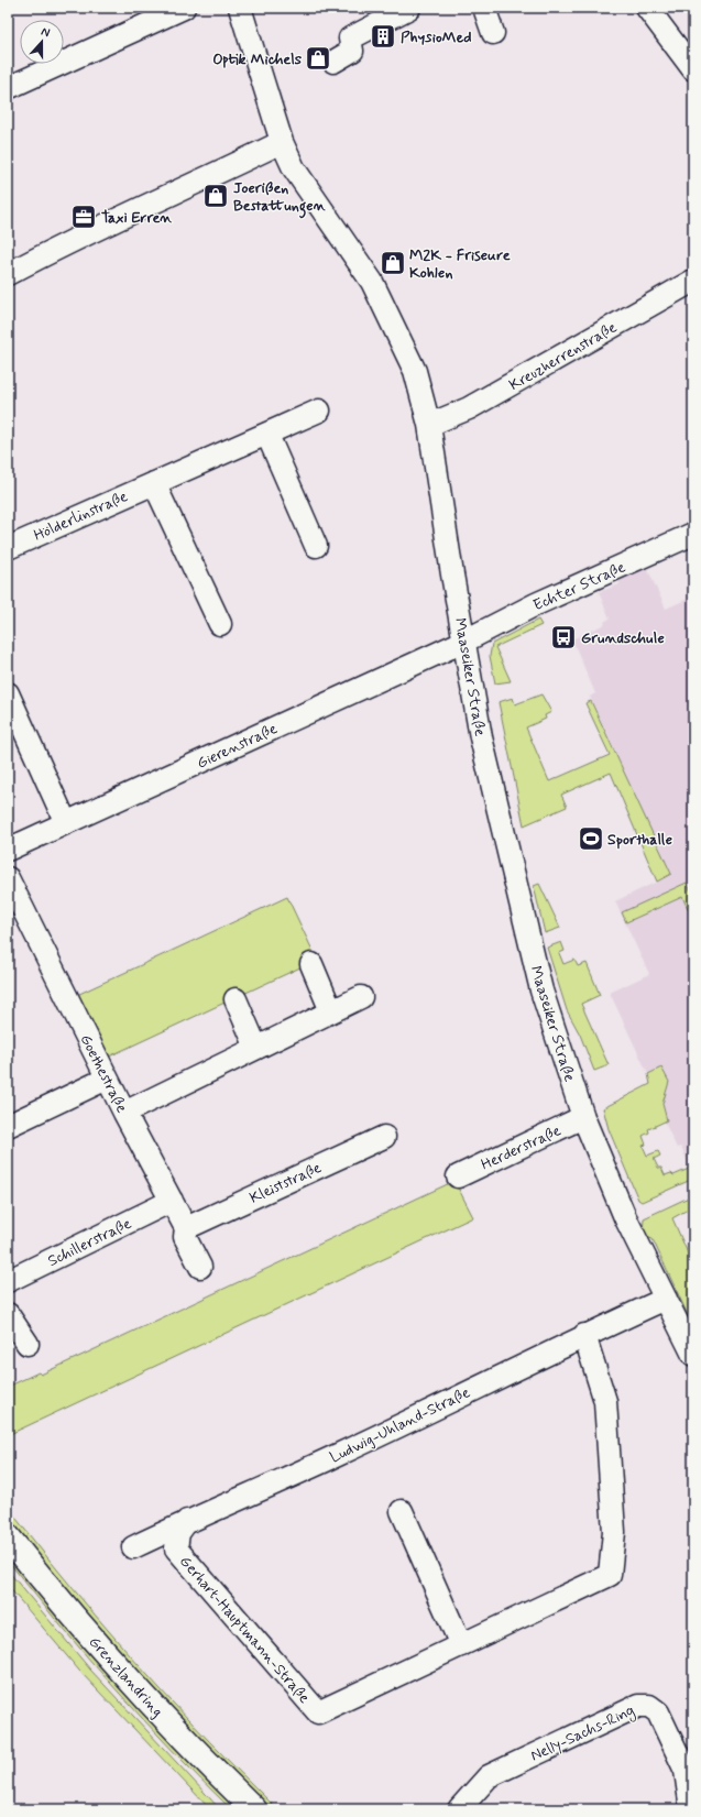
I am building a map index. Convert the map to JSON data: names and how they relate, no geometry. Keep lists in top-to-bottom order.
{
  "streets": {
    "main road": ["Grenzlandring"],
    "street": [
      "Kreuzherrenstraße",
      "Hölderlinstraße",
      "Echter Straße",
      "Maaseiker Straße",
      "Gierenstraße",
      "Goethestraße",
      "Herderstraße",
      "Kleiststraße",
      "Schillerstraße",
      "Ludwig-Uhland-Straße",
      "Gerhart-Hauptmann-Straße",
      "Nelly-Sachs-Ring"
    ]
  },
  "crossings": [
    ["Kreuzherrenstraße", "Maaseiker Straße"],
    ["Echter Straße", "Maaseiker Straße"],
    ["Echter Straße", "Gierenstraße"],
    ["Maaseiker Straße", "Gierenstraße"],
    ["Maaseiker Straße", "Herderstraße"],
    ["Maaseiker Straße", "Ludwig-Uhland-Straße"],
    ["Goethestraße", "Kleiststraße"],
    ["Goethestraße", "Schillerstraße"],
    ["Ludwig-Uhland-Straße", "Gerhart-Hauptmann-Straße"]
  ],
  "places": {
    "building": ["PhysioMed"],
    "shop": ["Optik Michels", "Joerißen Bestattungen", "M2K - Friseure Kohlen"],
    "office": ["Taxi Erren"],
    "bus stop": ["Grundschule"],
    "sports": ["Sporthalle"]
  },
  "north": "top"
}
